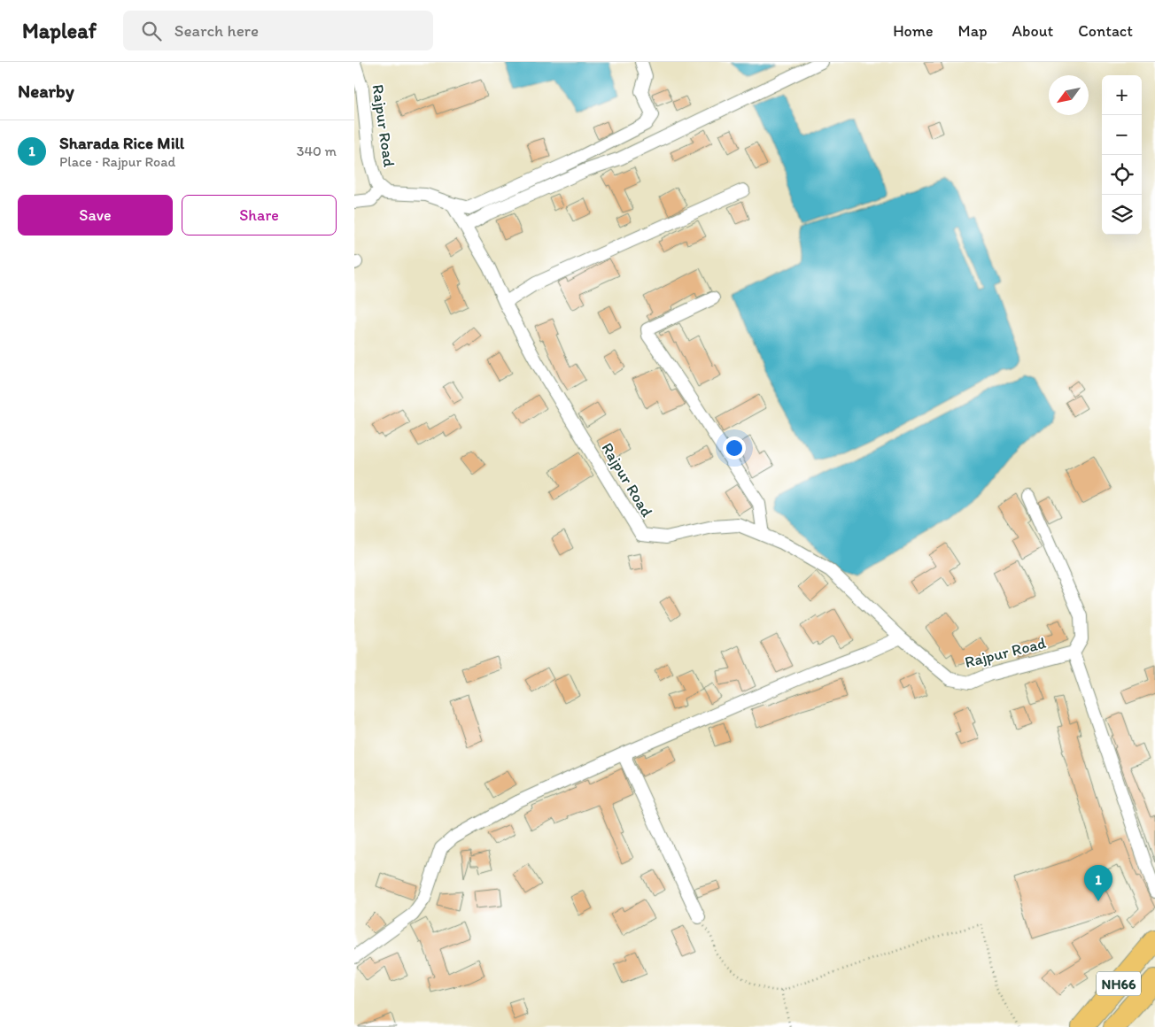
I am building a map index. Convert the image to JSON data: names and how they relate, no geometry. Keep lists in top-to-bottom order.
{
  "streets": {
    "highway": ["NH66"],
    "street": ["Rajpur Road"]
  },
  "north": "bottom left",
  "page": {
    "header": "Mapleaf",
    "search": "Search here",
    "nav": [
      "Home",
      "Map",
      "About",
      "Contact"
    ],
    "heading": "Nearby",
    "map_buttons": ["+", "−"],
    "list": [
      {
        "mark": "1",
        "name": "Sharada Rice Mill",
        "note": "Place · Rajpur Road",
        "value": "340 m"
      }
    ],
    "buttons": ["Save", "Share"],
    "pins": "1"
  }
}
